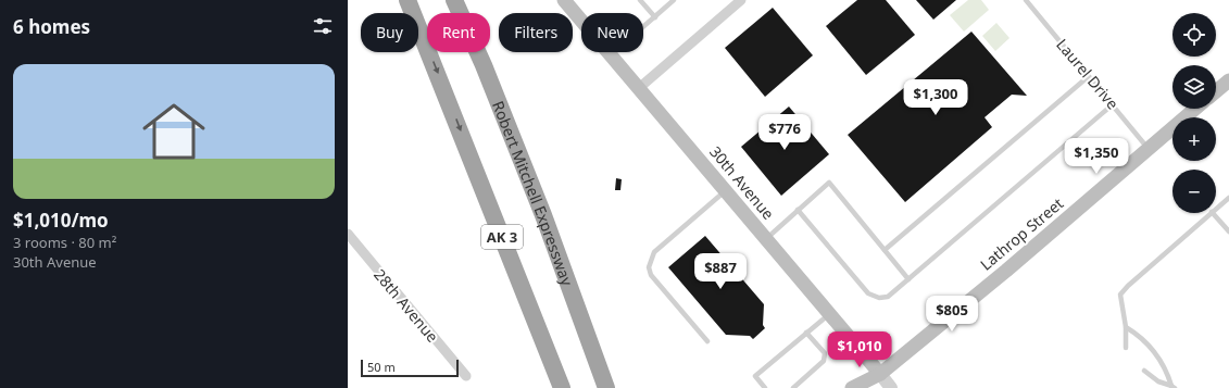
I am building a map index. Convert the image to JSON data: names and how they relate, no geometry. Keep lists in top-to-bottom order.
{
  "streets": {
    "highway": ["Robert Mitchell Expressway", "AK 3"],
    "main road": ["30th Avenue", "Lathrop Street"],
    "street": ["28th Avenue"],
    "lane": ["Laurel Drive"]
  },
  "crossings": [
    ["Laurel Drive", "Lathrop Street"],
    ["30th Avenue", "Lathrop Street"]
  ],
  "scale_bar": "50 m",
  "page": {
    "heading": "6 homes",
    "map_buttons": ["+", "−"],
    "chip": [
      "Buy",
      "Rent",
      "Filters",
      "New"
    ],
    "list": [
      {
        "name": "$1,010/mo",
        "note": "3 rooms · 80 m² · 30th Avenue"
      }
    ],
    "price": [
      "$1,300",
      "$776",
      "$1,350",
      "$887",
      "$805",
      "$1,010"
    ],
    "scale": "50 m"
  }
}
